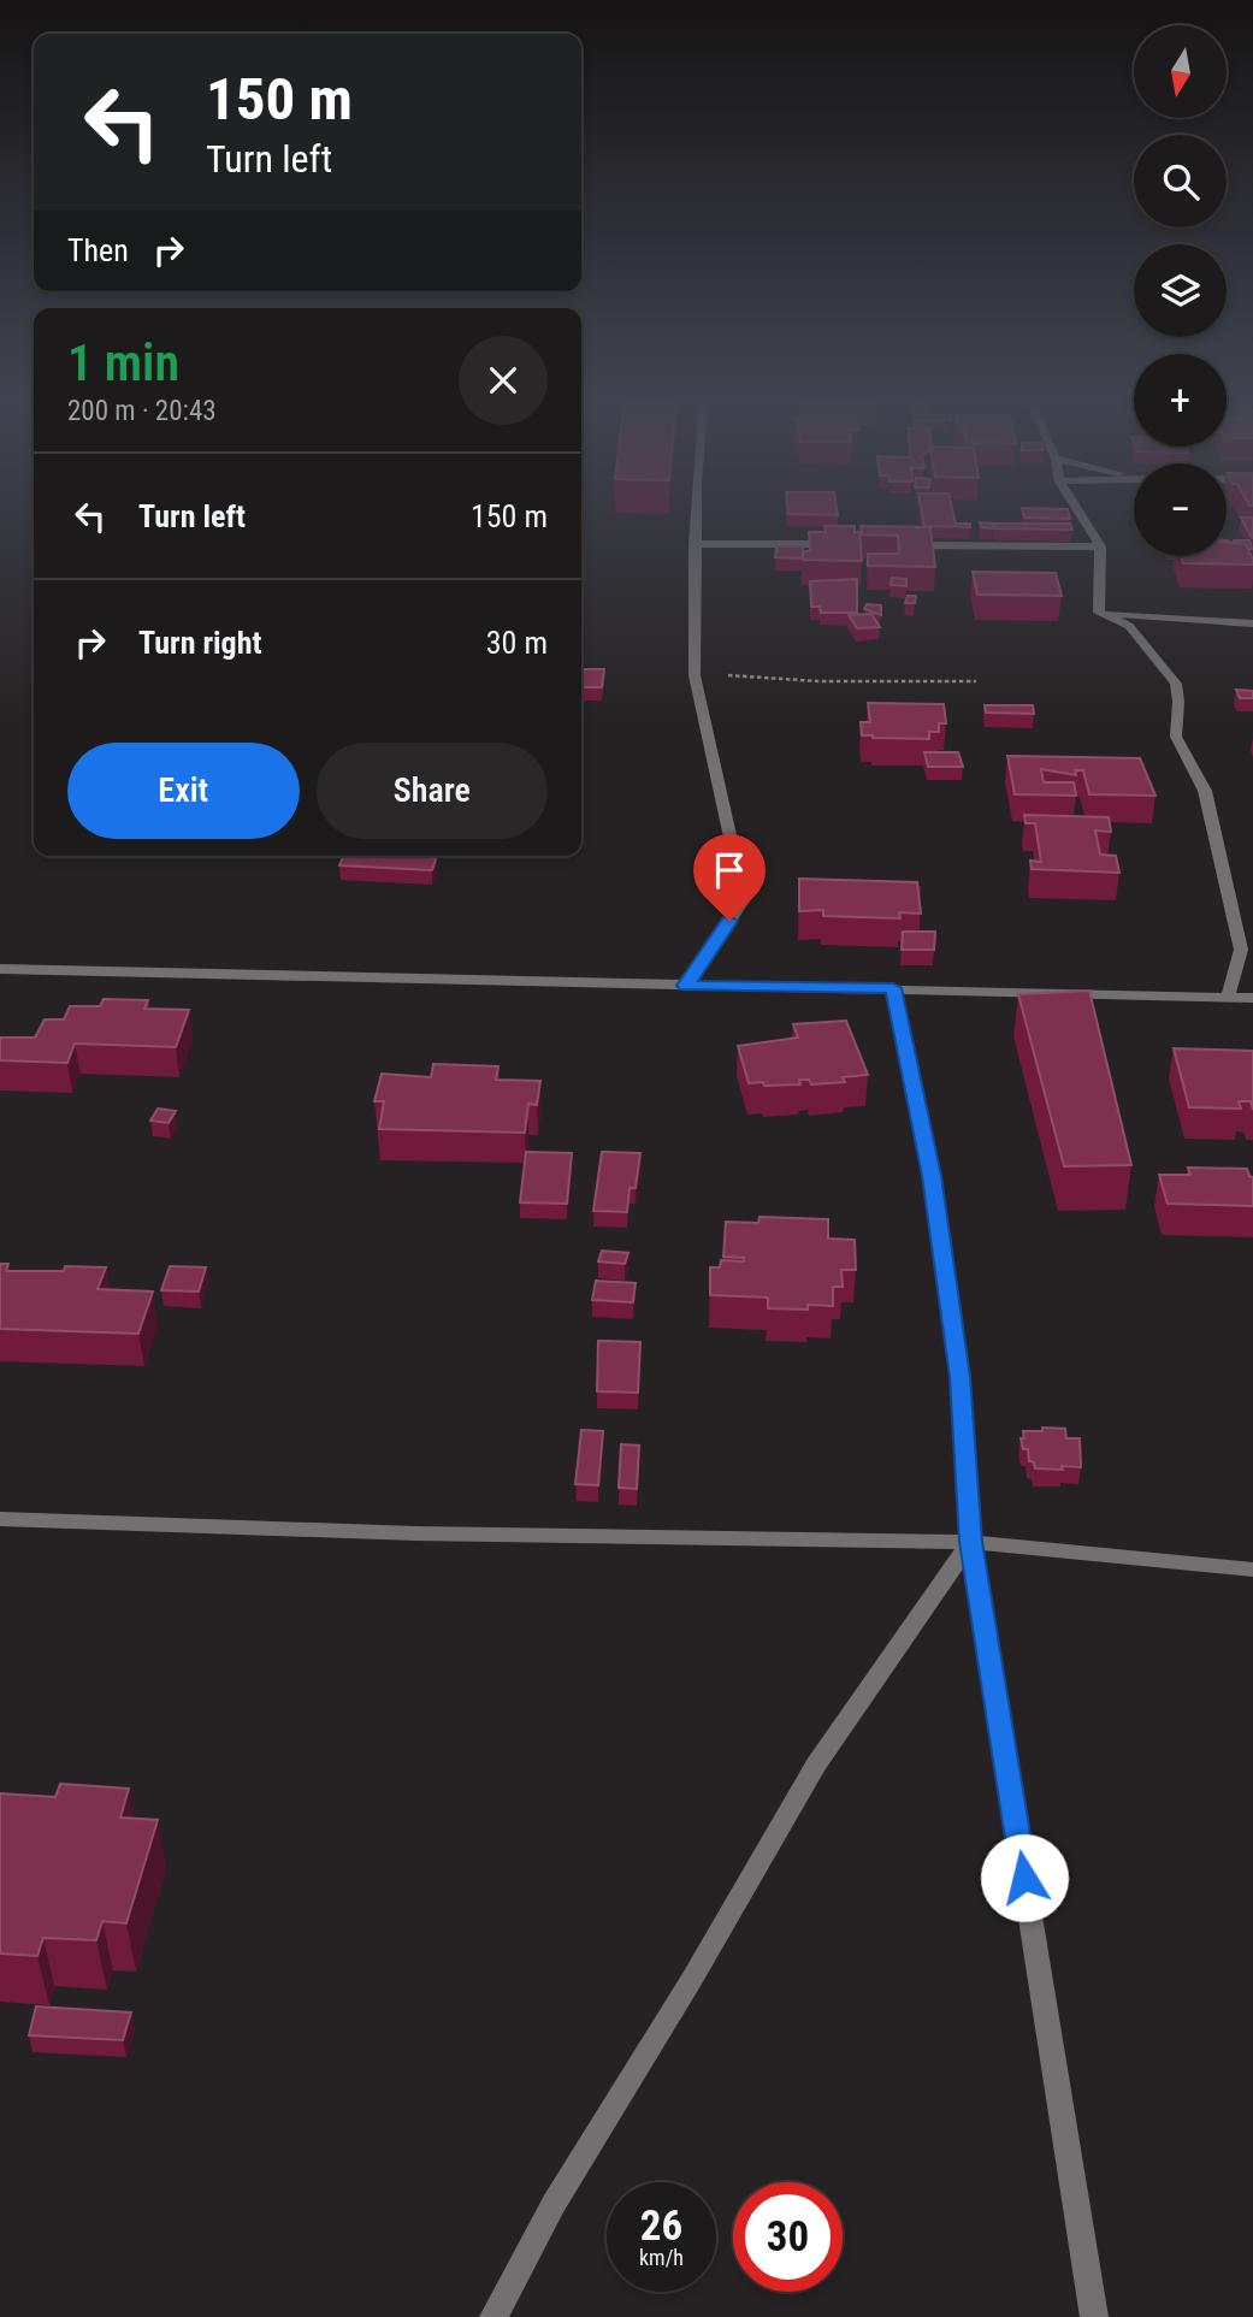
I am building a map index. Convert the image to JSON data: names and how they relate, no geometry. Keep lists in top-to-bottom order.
{
  "north": "bottom",
  "page": {
    "map_buttons": ["+", "−"],
    "turn": ["150 m", "Turn left"],
    "then": "Then",
    "heading": ["1 min", "200 m · 20:43"],
    "list": [
      {
        "name": "Turn left",
        "value": "150 m"
      },
      {
        "name": "Turn right",
        "value": "30 m"
      }
    ],
    "buttons": ["Exit", "Share"],
    "speed": "26 km/h",
    "limit": "30"
  }
}
